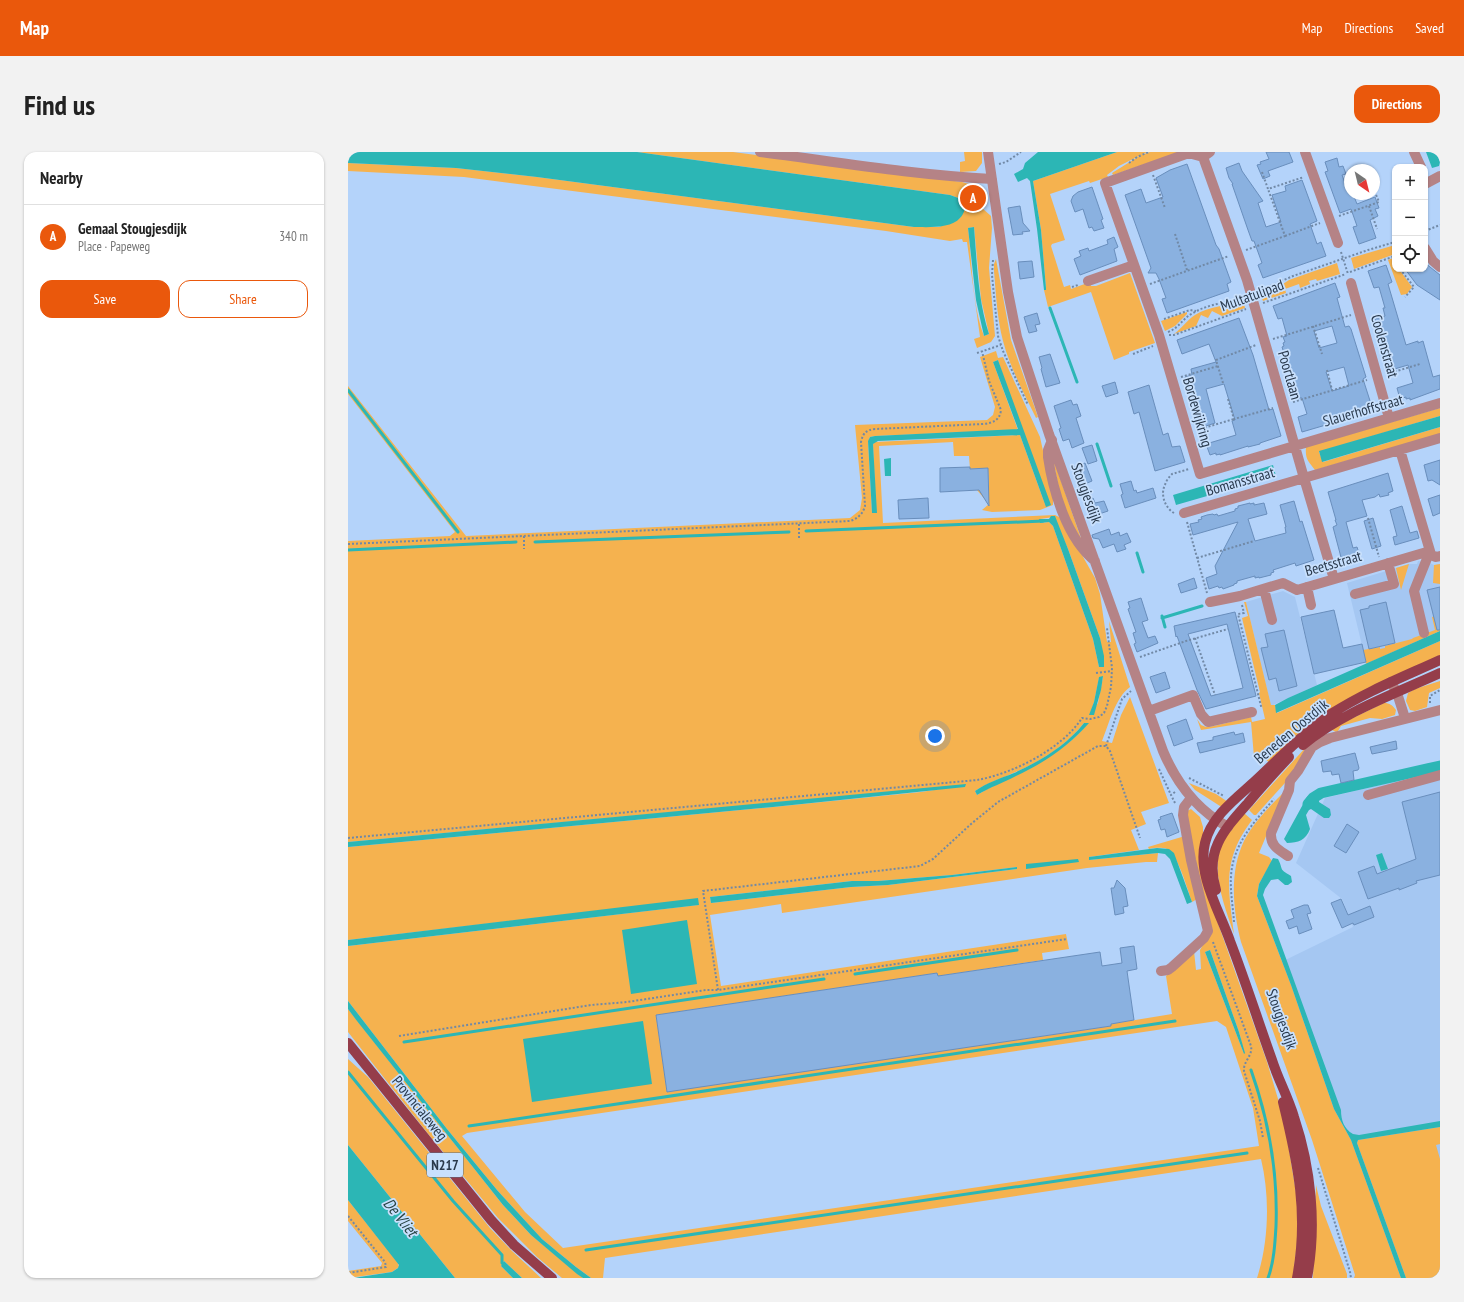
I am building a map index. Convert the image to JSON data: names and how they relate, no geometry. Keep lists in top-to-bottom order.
{
  "streets": {
    "main road": [
      "Stougjesdijk",
      "Beneden Oostdijk",
      "Provincialeweg",
      "N217"
    ],
    "street": [
      "Coolenstraat",
      "Poortlaan",
      "Slauerhoffstraat",
      "Bordewijkring",
      "Bomansstraat",
      "Beetsstraat"
    ],
    "path": ["Multatulipad"]
  },
  "crossings": [
    ["Multatulipad", "Coolenstraat"],
    ["Multatulipad", "Poortlaan"],
    ["Multatulipad", "Bordewijkring"],
    ["Coolenstraat", "Slauerhoffstraat"],
    ["Poortlaan", "Slauerhoffstraat"],
    ["Poortlaan", "Bordewijkring"],
    ["Poortlaan", "Bomansstraat"],
    ["Poortlaan", "Beetsstraat"],
    ["Slauerhoffstraat", "Bordewijkring"],
    ["Stougjesdijk", "Beneden Oostdijk"]
  ],
  "water": ["De Vliet"],
  "north": "bottom right",
  "page": {
    "header": "Map",
    "nav": ["Map", "Directions", "Saved"],
    "buttons": [
      "Directions",
      ["Save", "Share"]
    ],
    "title": "Find us",
    "heading": "Nearby",
    "map_buttons": ["+", "−"],
    "pins": "A",
    "list": [
      {
        "mark": "A",
        "name": "Gemaal Stougjesdijk",
        "note": "Place · Papeweg",
        "value": "340 m"
      }
    ]
  }
}
